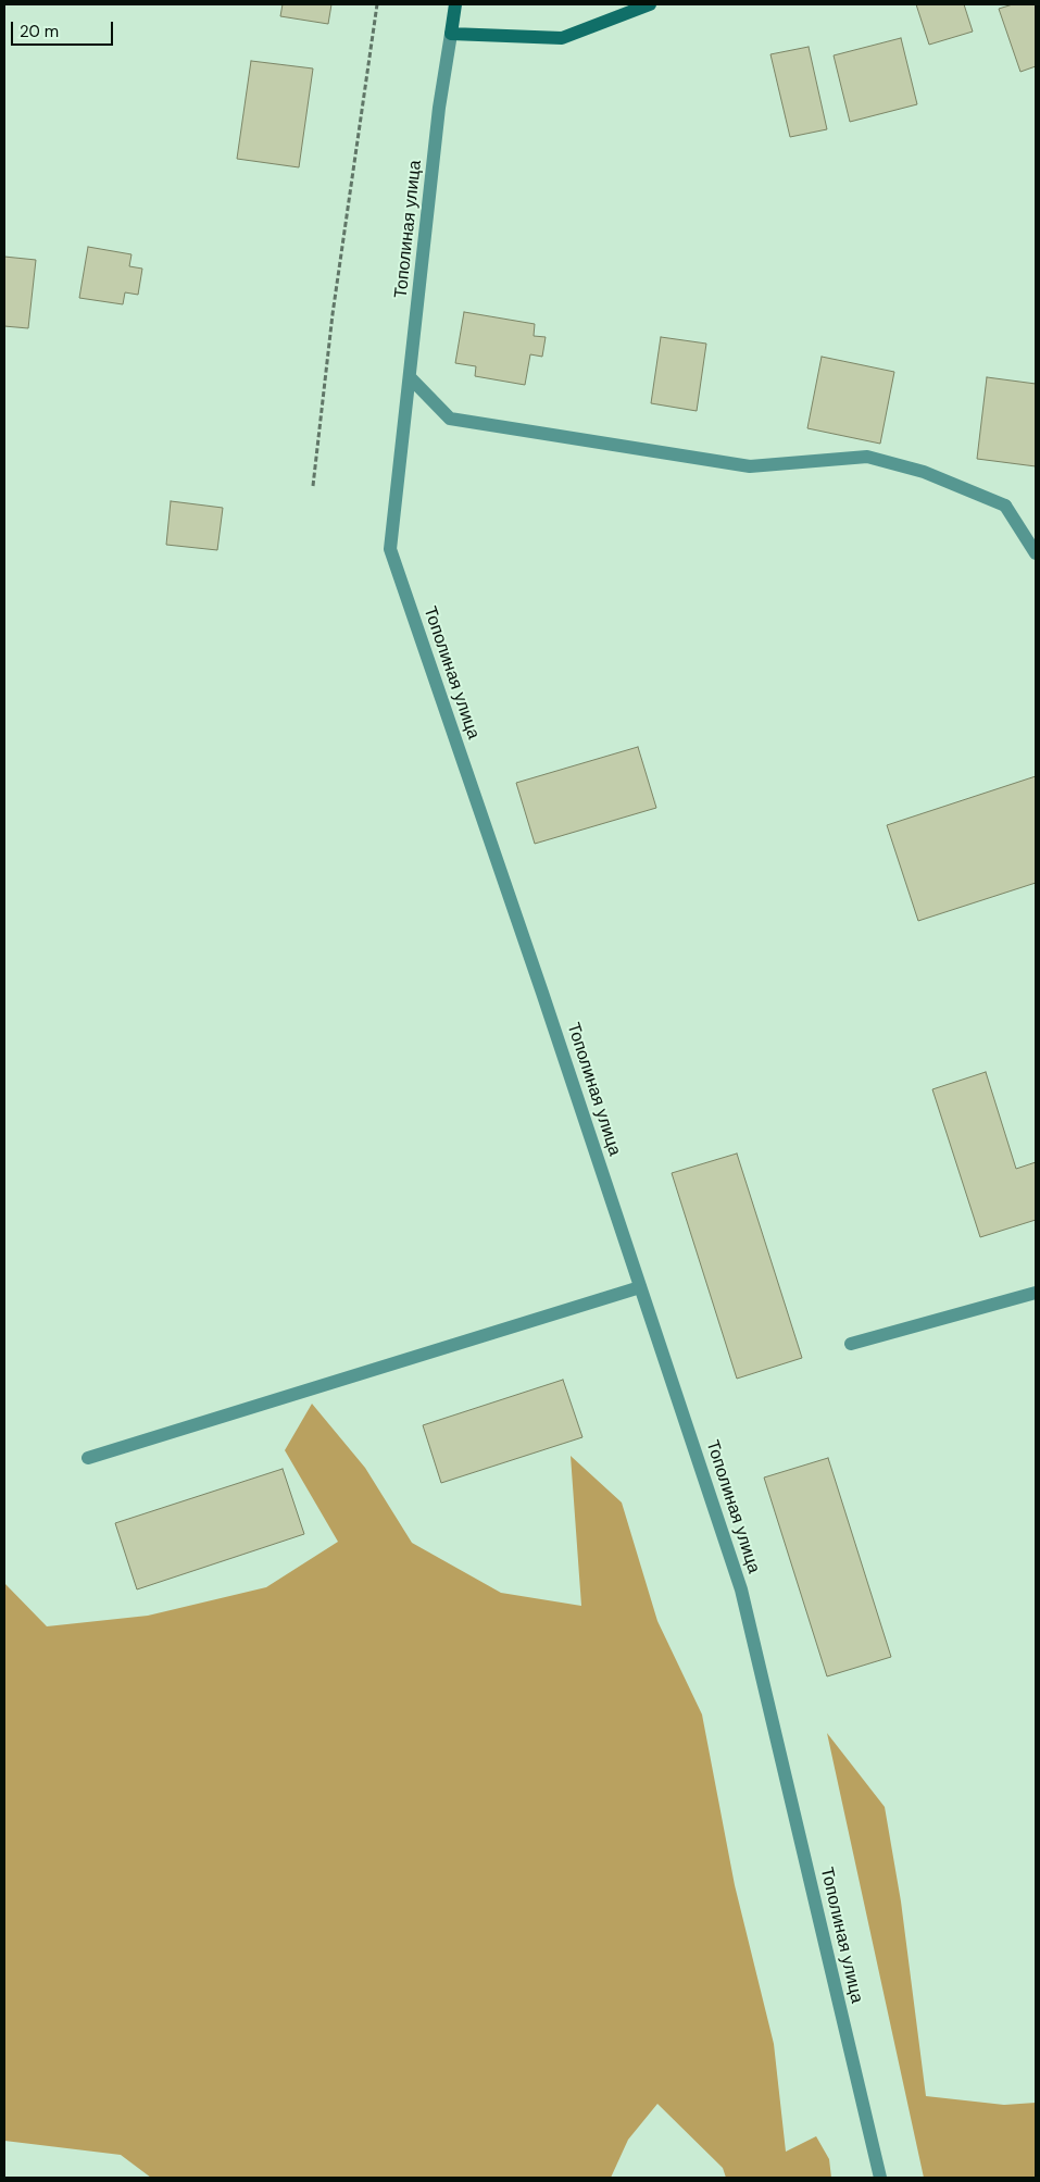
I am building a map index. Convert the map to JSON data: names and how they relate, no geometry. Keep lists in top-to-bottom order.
{
  "streets": {
    "street": ["Тополиная улица"]
  },
  "scale_bar": "20 m"
}
